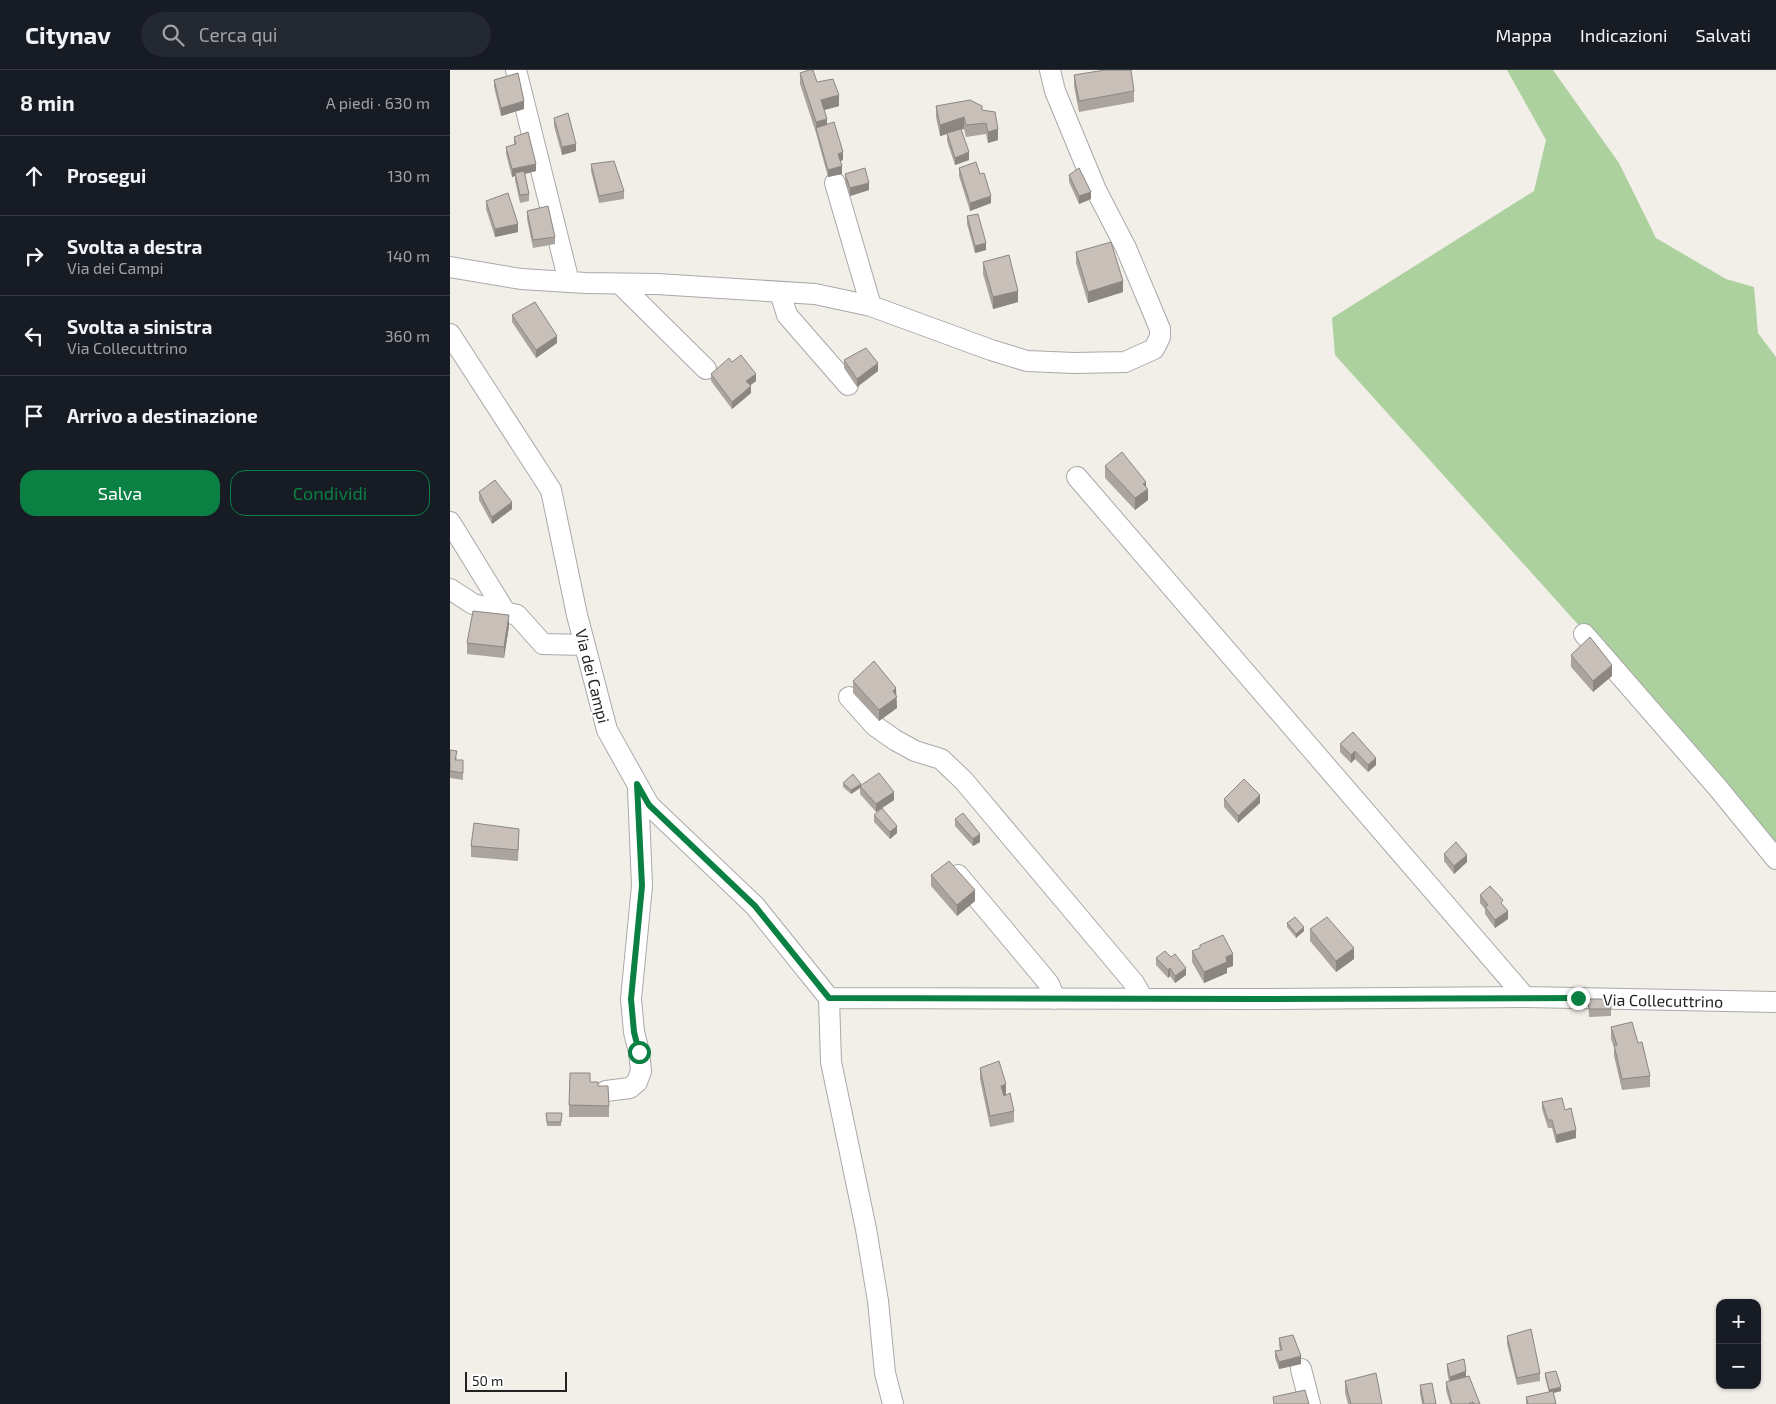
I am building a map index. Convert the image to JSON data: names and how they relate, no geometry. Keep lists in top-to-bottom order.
{
  "streets": {
    "street": ["Via dei Campi", "Via Collecuttrino"]
  },
  "crossings": [
    ["Via dei Campi", "Via Collecuttrino"]
  ],
  "scale_bar": "50 m",
  "page": {
    "header": "Citynav",
    "search": "Cerca qui",
    "nav": ["Mappa", "Indicazioni", "Salvati"],
    "heading": ["8 min", "A piedi · 630 m"],
    "list": [
      ["Prosegui", "130 m"],
      ["Svolta a destra", "Via dei Campi", "140 m"],
      ["Svolta a sinistra", "Via Collecuttrino", "360 m"],
      "Arrivo a destinazione"
    ],
    "buttons": ["Salva", "Condividi"],
    "map_buttons": ["+", "−"],
    "scale": "50 m"
  }
}
